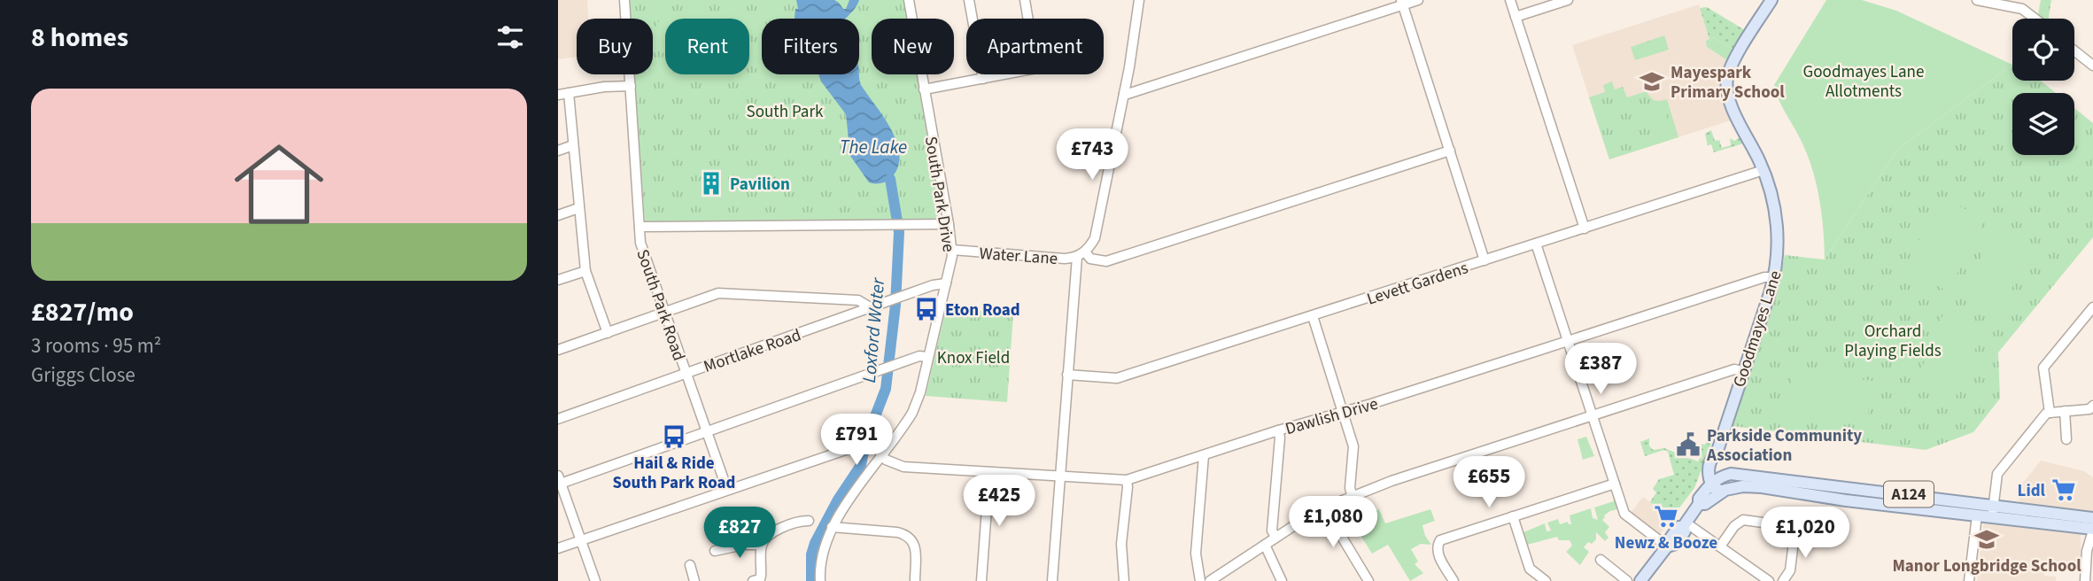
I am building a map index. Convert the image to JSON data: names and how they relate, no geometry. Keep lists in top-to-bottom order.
{
  "streets": {
    "main road": ["Goodmayes Lane", "A124"],
    "street": [
      "South Park Drive",
      "Water Lane",
      "Levett Gardens",
      "South Park Road",
      "Mortlake Road",
      "Dawlish Drive"
    ]
  },
  "crossings": [
    ["South Park Drive", "Water Lane"],
    ["South Park Drive", "Mortlake Road"],
    ["South Park Drive", "Dawlish Drive"],
    ["Levett Gardens", "Goodmayes Lane"],
    ["South Park Road", "Mortlake Road"],
    ["South Park Road", "Dawlish Drive"],
    ["Goodmayes Lane", "Dawlish Drive"],
    ["Goodmayes Lane", "A124"]
  ],
  "water": ["The Lake", "Loxford Water"],
  "parks": [
    "Goodmayes Lane Allotments",
    "South Park",
    "Orchard Playing Fields",
    "Knox Field"
  ],
  "places": {
    "school or university": ["Mayespark Primary School", "Manor Longbridge School"],
    "building": ["Pavilion"],
    "bus stop": ["Eton Road", "Hail & Ride South Park Road"],
    "public building": ["Parkside Community Association"],
    "supermarket": ["Lidl", "Newz & Booze"]
  },
  "page": {
    "heading": "8 homes",
    "chip": [
      "Buy",
      "Rent",
      "Filters",
      "New",
      "Apartment"
    ],
    "list": [
      {
        "name": "£827/mo",
        "note": "3 rooms · 95 m² · Griggs Close"
      }
    ],
    "price": [
      "£743",
      "£387",
      "£791",
      "£655",
      "£425",
      "£1,080",
      "£827",
      "£1,020"
    ]
  }
}
